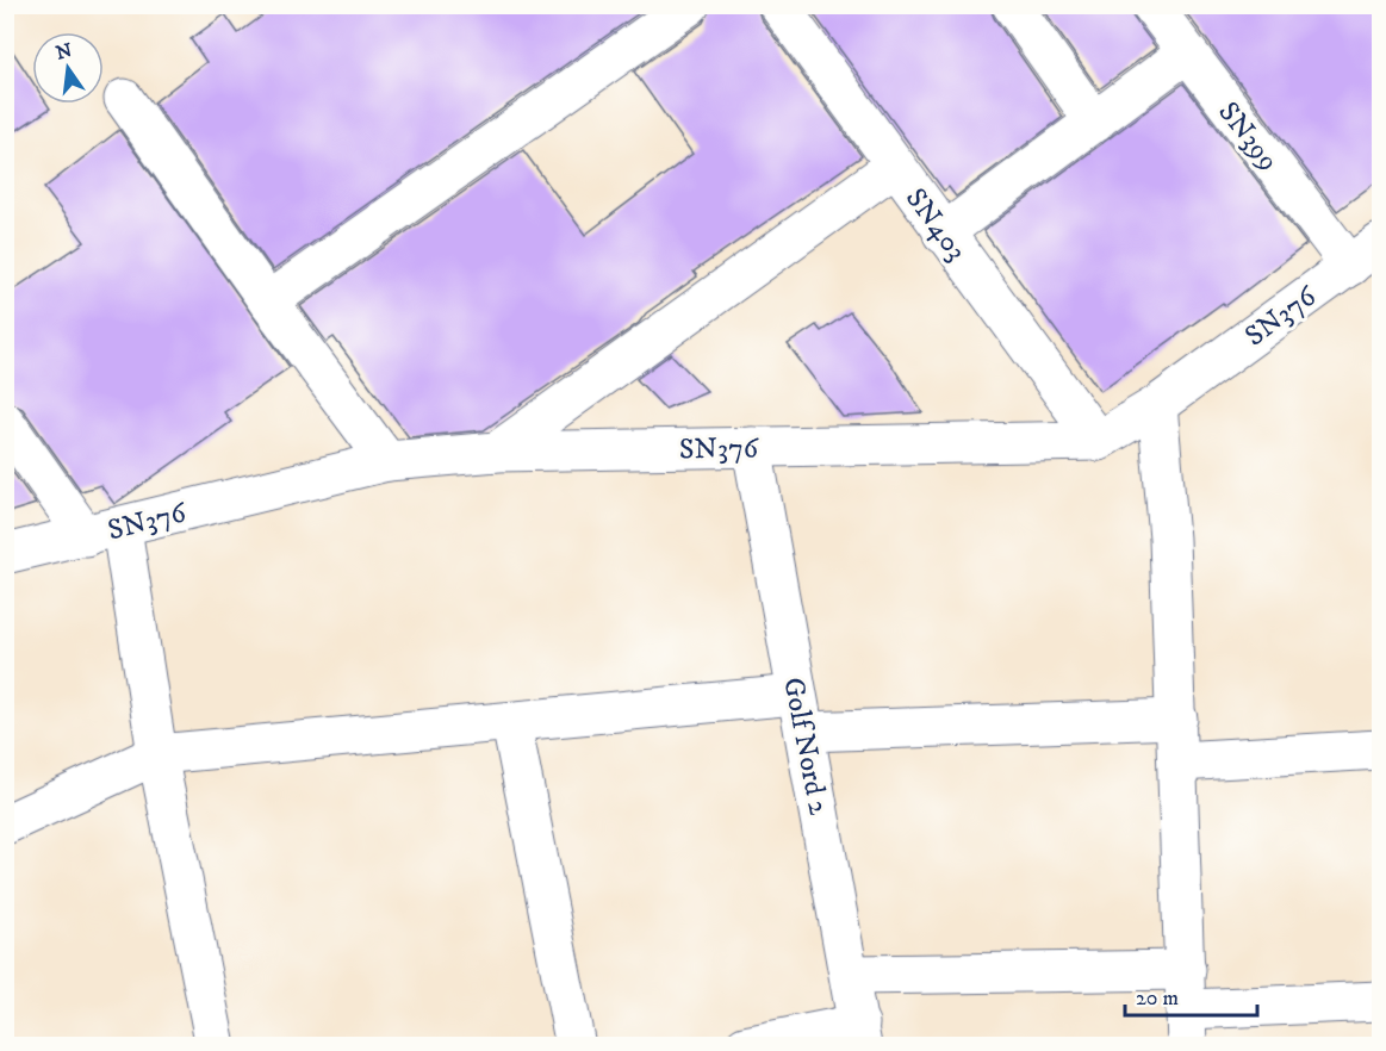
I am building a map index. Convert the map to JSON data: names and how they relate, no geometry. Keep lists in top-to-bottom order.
{
  "streets": {
    "street": [
      "SN399",
      "SN403",
      "SN376",
      "Golf Nord 2"
    ]
  },
  "crossings": [
    ["SN399", "SN376"],
    ["SN403", "SN376"],
    ["SN376", "Golf Nord 2"]
  ],
  "scale_bar": "20 m",
  "north": "top"
}
